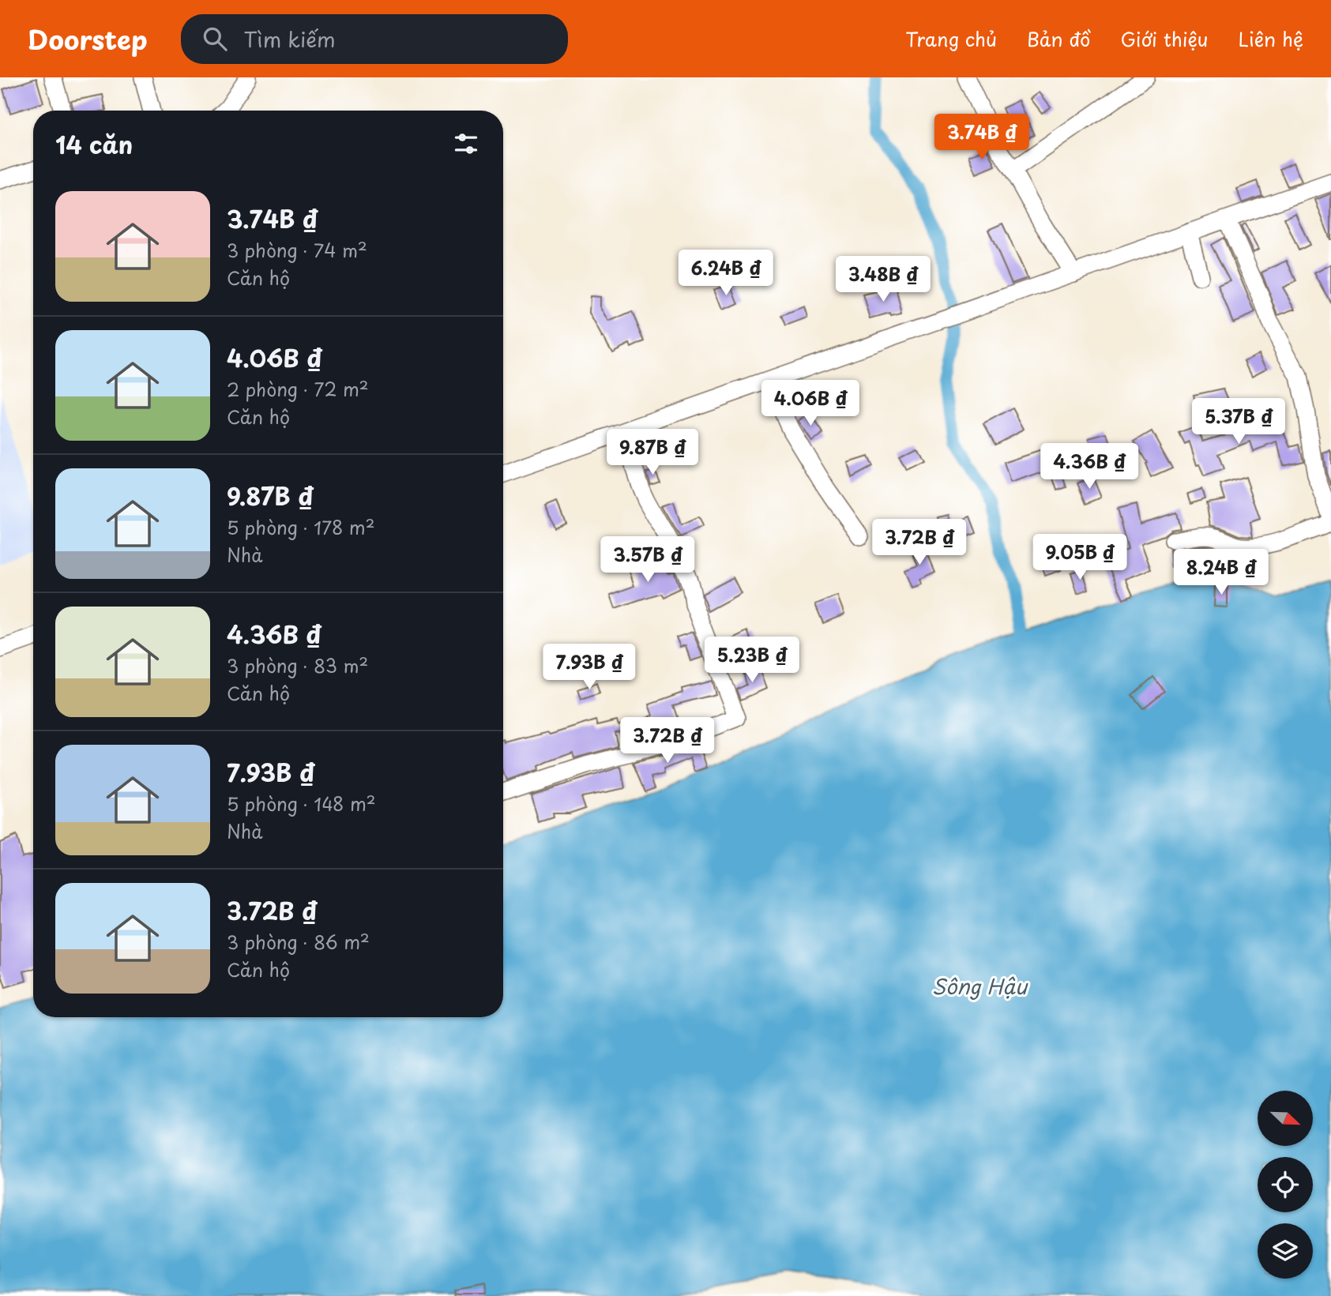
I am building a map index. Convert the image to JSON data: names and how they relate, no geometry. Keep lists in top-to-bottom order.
{
  "water": ["Sông Hậu"],
  "north": "bottom right",
  "page": {
    "header": "Doorstep",
    "search": "Tìm kiếm",
    "nav": [
      "Trang chủ",
      "Bản đồ",
      "Giới thiệu",
      "Liên hệ"
    ],
    "heading": "14 căn",
    "price": [
      "3.74B ₫",
      "6.24B ₫",
      "3.48B ₫",
      "4.06B ₫",
      "5.37B ₫",
      "9.87B ₫",
      "4.36B ₫",
      "3.72B ₫",
      "9.05B ₫",
      "3.57B ₫",
      "8.24B ₫",
      "5.23B ₫",
      "7.93B ₫",
      "3.72B ₫"
    ],
    "list": [
      {
        "name": "3.74B ₫",
        "note": "3 phòng · 74 m² · Căn hộ"
      },
      {
        "name": "4.06B ₫",
        "note": "2 phòng · 72 m² · Căn hộ"
      },
      {
        "name": "9.87B ₫",
        "note": "5 phòng · 178 m² · Nhà"
      },
      {
        "name": "4.36B ₫",
        "note": "3 phòng · 83 m² · Căn hộ"
      },
      {
        "name": "7.93B ₫",
        "note": "5 phòng · 148 m² · Nhà"
      },
      {
        "name": "3.72B ₫",
        "note": "3 phòng · 86 m² · Căn hộ"
      }
    ]
  }
}
